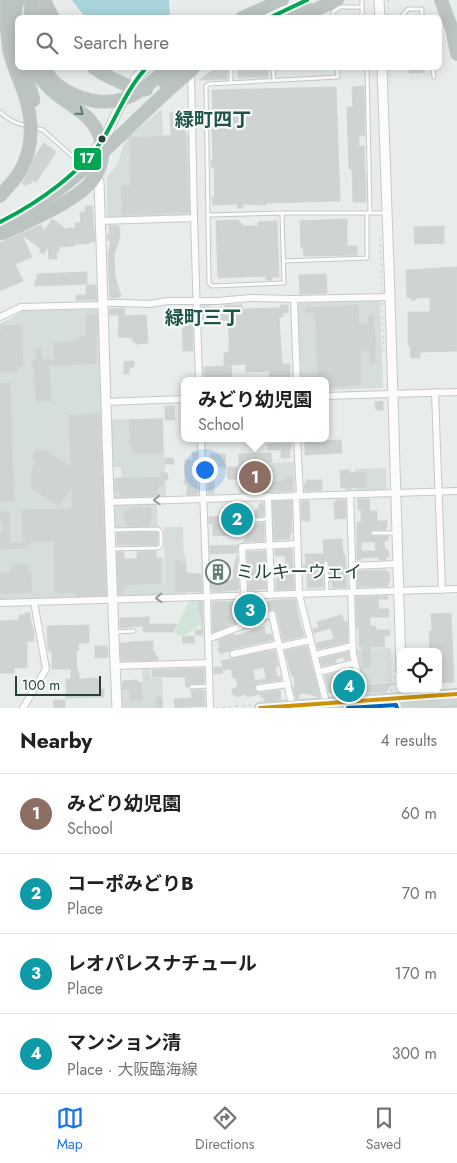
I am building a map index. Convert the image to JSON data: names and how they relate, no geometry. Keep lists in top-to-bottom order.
{
  "districts": ["緑町四丁", "緑町三丁"],
  "places": {
    "building": ["ミルキーウェイ"]
  },
  "lines": ["transit line 17"],
  "scale_bar": "100 m",
  "page": {
    "search": "Search here",
    "popup": ["みどり幼児園", "School"],
    "pins": [
      "1",
      "2",
      "3",
      "4"
    ],
    "scale": "100 m",
    "heading": ["Nearby", "4 results"],
    "list": [
      {
        "mark": "1",
        "name": "みどり幼児園",
        "note": "School",
        "value": "60 m"
      },
      {
        "mark": "2",
        "name": "コーポみどりB",
        "note": "Place",
        "value": "70 m"
      },
      {
        "mark": "3",
        "name": "レオパレスナチュール",
        "note": "Place",
        "value": "170 m"
      },
      {
        "mark": "4",
        "name": "マンション清",
        "note": "Place · 大阪臨海線",
        "value": "300 m"
      }
    ],
    "nav": ["Map", "Directions", "Saved"]
  }
}
